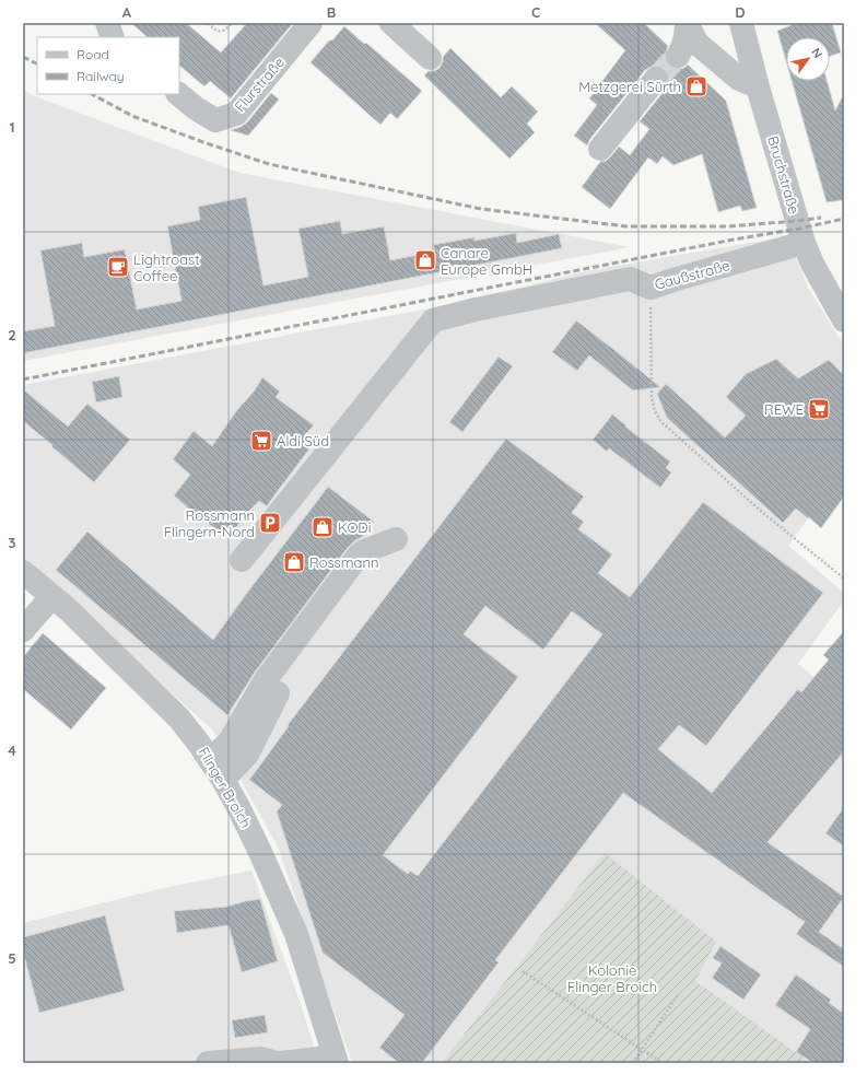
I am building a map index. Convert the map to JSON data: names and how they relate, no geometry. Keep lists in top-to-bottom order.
{
  "streets": {
    "street": [
      "Flurstraße",
      "Bruchstraße",
      "Gaußstraße",
      "Flinger Broich"
    ]
  },
  "crossings": [
    ["Bruchstraße", "Gaußstraße"]
  ],
  "parks": ["Kolonie Flinger Broich"],
  "places": {
    "shop": [
      "Metzgerei Sürth",
      "Canare Europe GmbH",
      "KODi",
      "Rossmann"
    ],
    "cafe": ["Lightroast Coffee"],
    "supermarket": ["REWE", "Aldi Süd"],
    "parking": ["Rossmann Flingern-Nord"]
  },
  "legend": ["Road", "Railway"],
  "north": "top right",
  "grid": {
    "columns": [
      "A",
      "B",
      "C",
      "D"
    ],
    "rows": [
      "1",
      "2",
      "3",
      "4",
      "5"
    ]
  }
}
